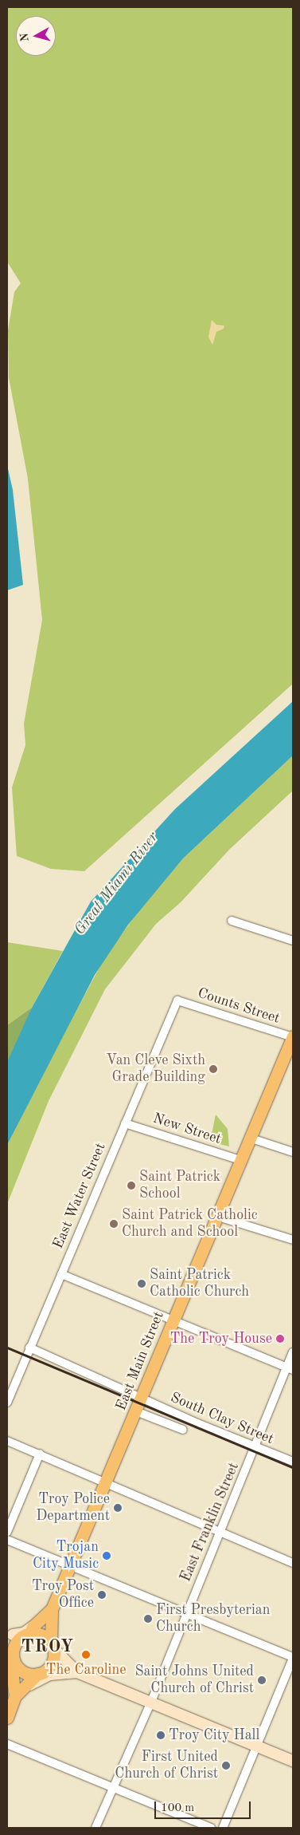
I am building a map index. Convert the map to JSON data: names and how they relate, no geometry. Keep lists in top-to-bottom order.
{
  "streets": {
    "main road": ["East Main Street"],
    "street": [
      "Counts Street",
      "New Street",
      "East Water Street",
      "South Clay Street",
      "East Franklin Street"
    ]
  },
  "crossings": [
    ["Counts Street", "East Water Street"],
    ["Counts Street", "East Main Street"],
    ["New Street", "East Water Street"],
    ["New Street", "East Main Street"],
    ["East Water Street", "South Clay Street"],
    ["East Main Street", "South Clay Street"],
    ["South Clay Street", "East Franklin Street"]
  ],
  "districts": ["TROY"],
  "water": ["Great Miami River"],
  "places": [
    "Van Cleve Sixth Grade Building",
    "Saint Patrick School",
    "Saint Patrick Catholic Church and School",
    "Saint Patrick Catholic Church",
    "The Troy House",
    "Troy Police Department",
    "Trojan City Music",
    "Troy Post Office",
    "First Presbyterian Church",
    "The Caroline",
    "Saint Johns United Church of Christ",
    "Troy City Hall",
    "First United Church of Christ"
  ],
  "scale_bar": "100 m",
  "north": "left"
}
